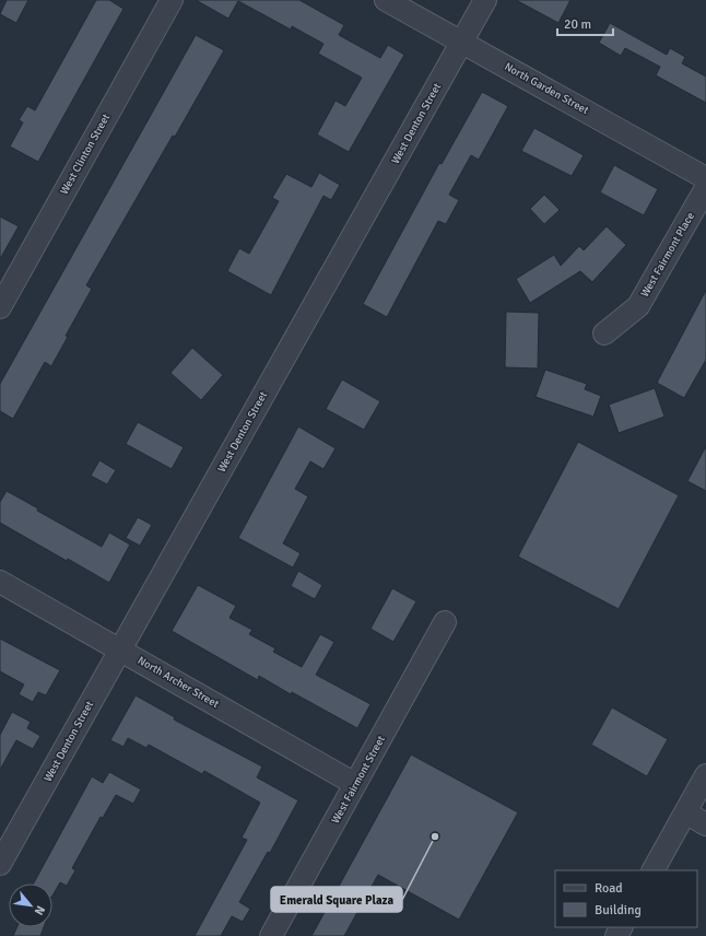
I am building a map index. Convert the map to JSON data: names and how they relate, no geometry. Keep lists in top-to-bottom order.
{
  "streets": {
    "street": [
      "North Garden Street",
      "West Denton Street",
      "West Clinton Street",
      "West Fairmont Place",
      "North Archer Street",
      "West Fairmont Street"
    ]
  },
  "crossings": [
    ["North Garden Street", "West Denton Street"],
    ["West Denton Street", "North Archer Street"],
    ["North Archer Street", "West Fairmont Street"]
  ],
  "places": ["Emerald Square Plaza"],
  "legend": ["Road", "Building"],
  "scale_bar": "20 m",
  "north": "bottom right"
}
